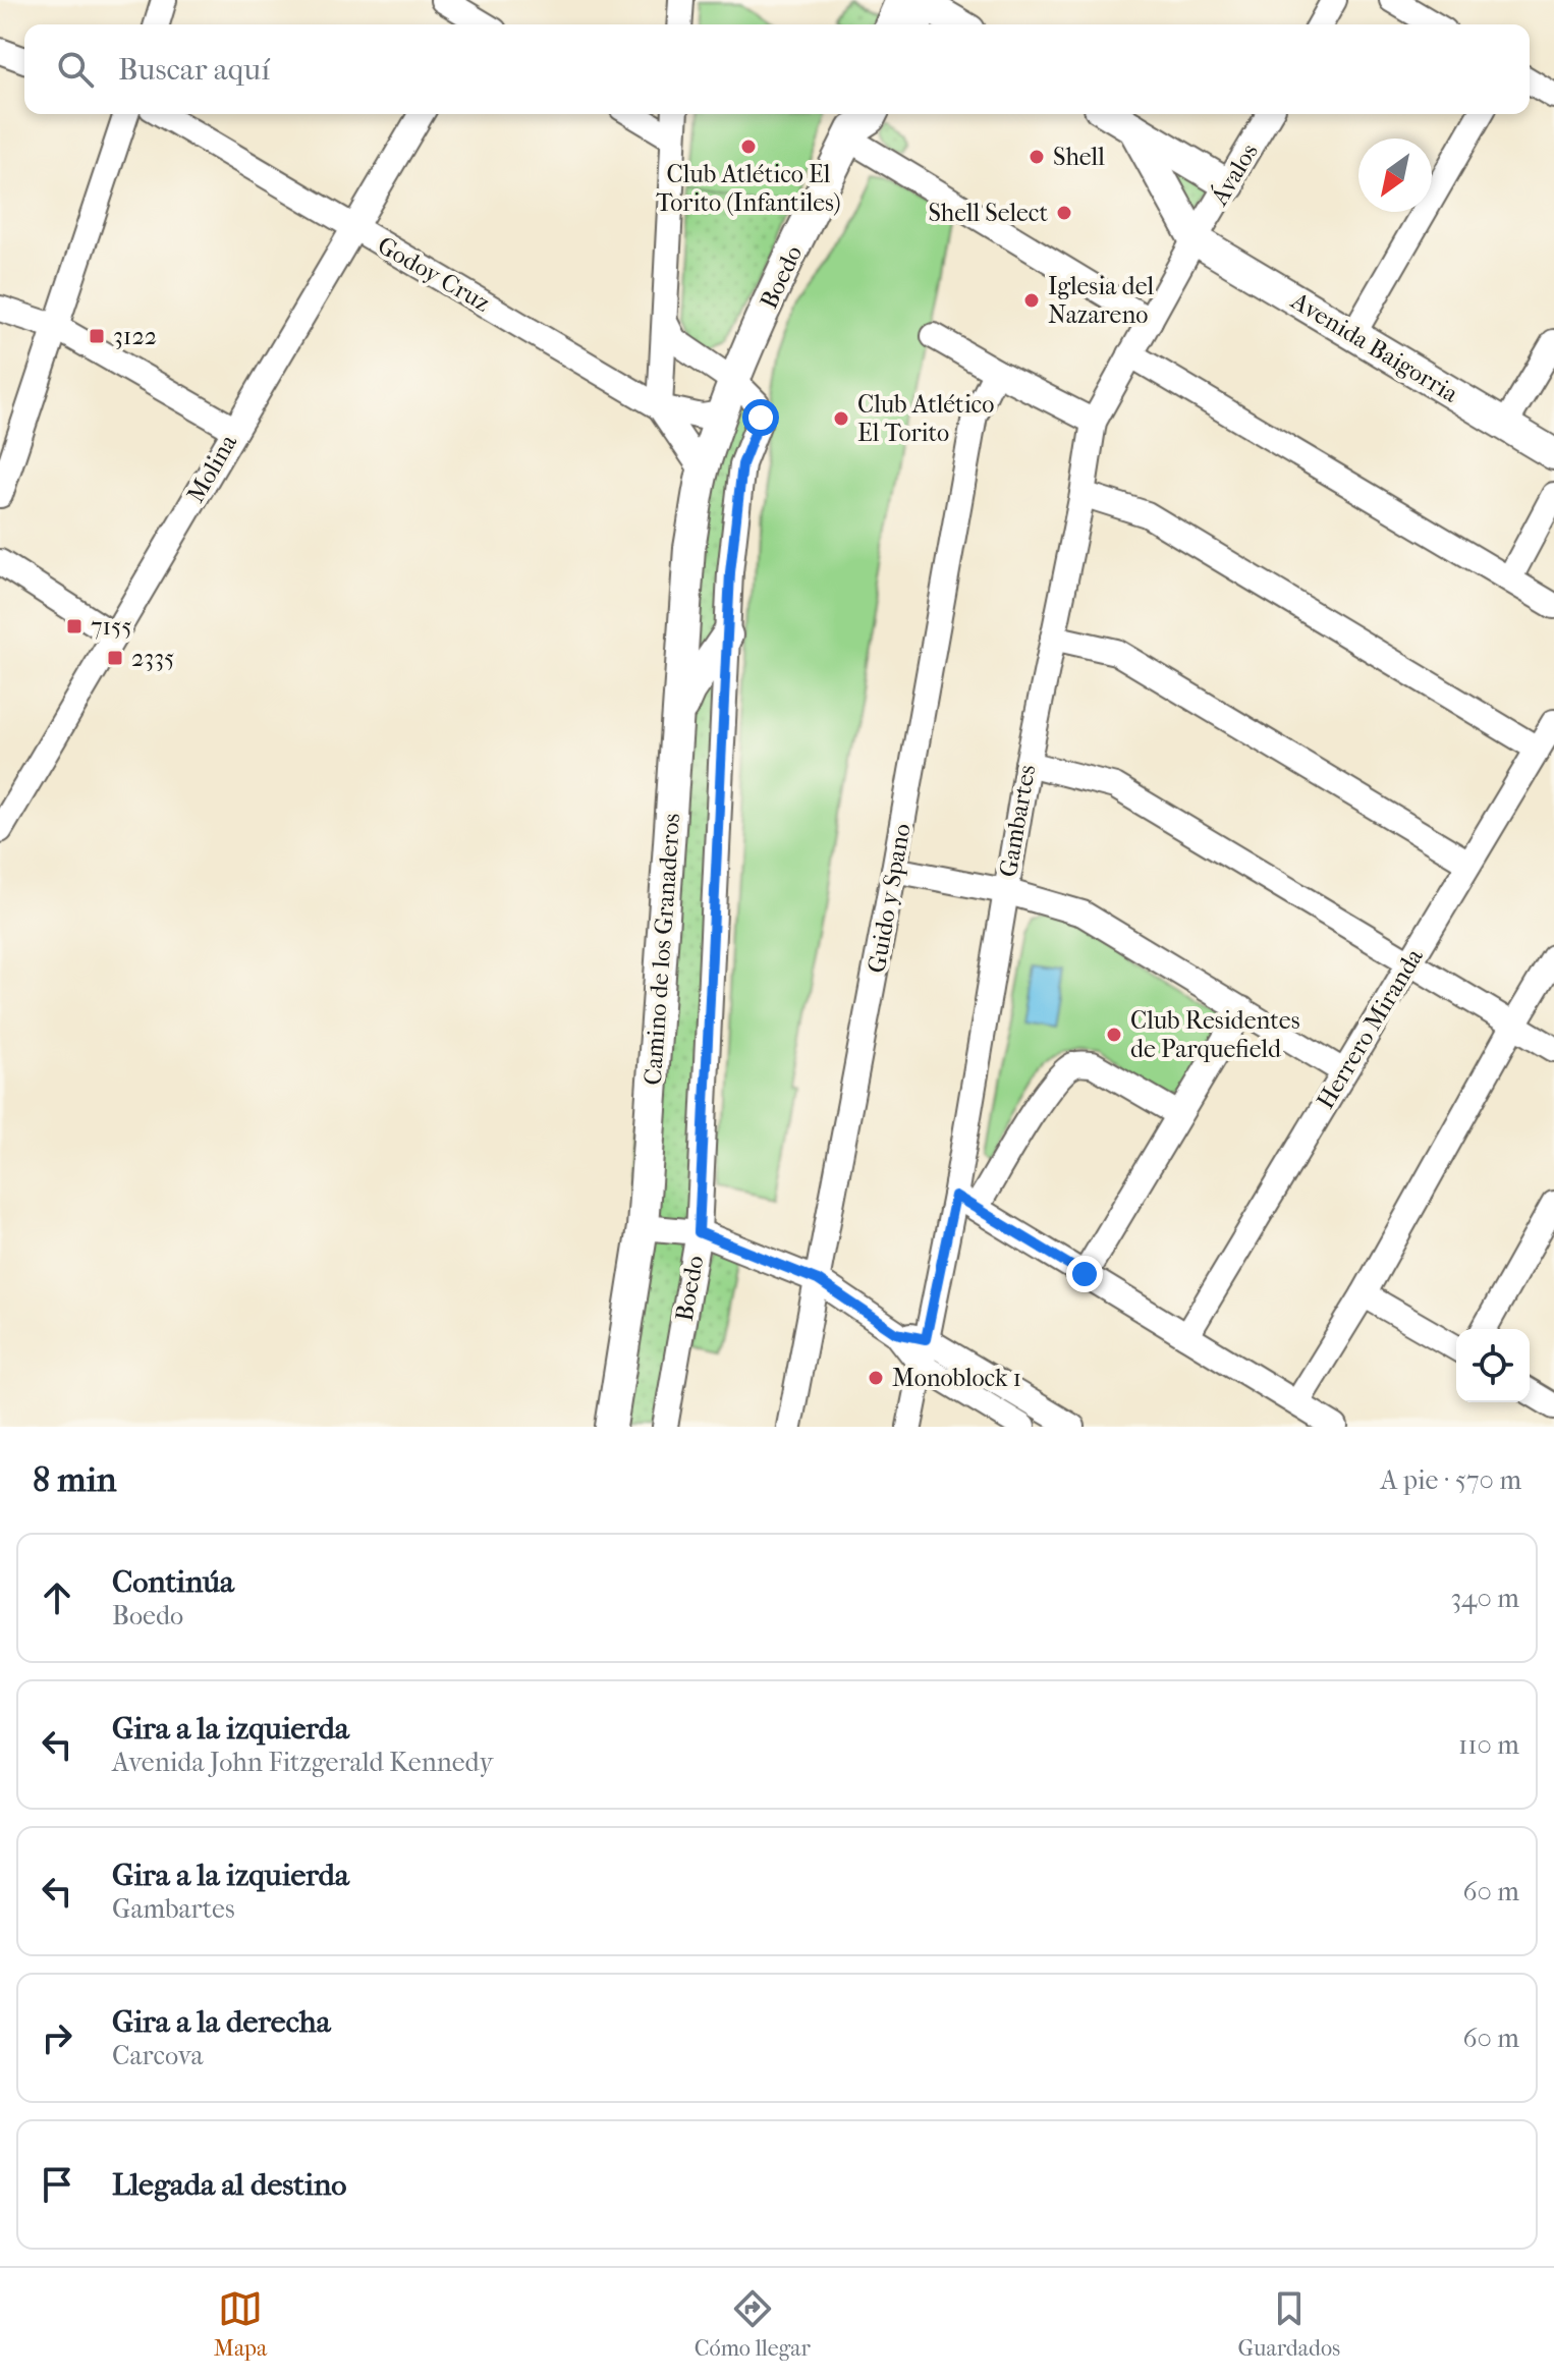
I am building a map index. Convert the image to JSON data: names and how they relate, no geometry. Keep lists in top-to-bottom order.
{
  "streets": {
    "main road": ["Boedo", "Avenida Baigorria", "Camino de los Granaderos"],
    "street": [
      "Ávalos",
      "Godoy Cruz",
      "Molina",
      "Gambartes",
      "Guido y Spano",
      "Herrero Miranda"
    ]
  },
  "crossings": [
    ["Ávalos", "Avenida Baigorria"],
    ["Ávalos", "Gambartes"],
    ["Godoy Cruz", "Boedo"],
    ["Godoy Cruz", "Molina"],
    ["Godoy Cruz", "Camino de los Granaderos"],
    ["Boedo", "Camino de los Granaderos"],
    ["Avenida Baigorria", "Gambartes"]
  ],
  "places": {
    "other": [
      "Club Atlético El Torito (Infantiles)",
      "Shell",
      "Shell Select",
      "Iglesia del Nazareno",
      "Club Atlético El Torito",
      "Club Residentes de Parquefield",
      "Monoblock 1"
    ],
    "transit": ["3122", "7155", "2335"]
  },
  "north": "bottom left",
  "page": {
    "search": "Buscar aquí",
    "heading": ["8 min", "A pie · 570 m"],
    "list": [
      ["Continúa", "Boedo", "340 m"],
      ["Gira a la izquierda", "Avenida John Fitzgerald Kennedy", "110 m"],
      ["Gira a la izquierda", "Gambartes", "60 m"],
      ["Gira a la derecha", "Carcova", "60 m"],
      "Llegada al destino"
    ],
    "nav": ["Mapa", "Cómo llegar", "Guardados"]
  }
}
